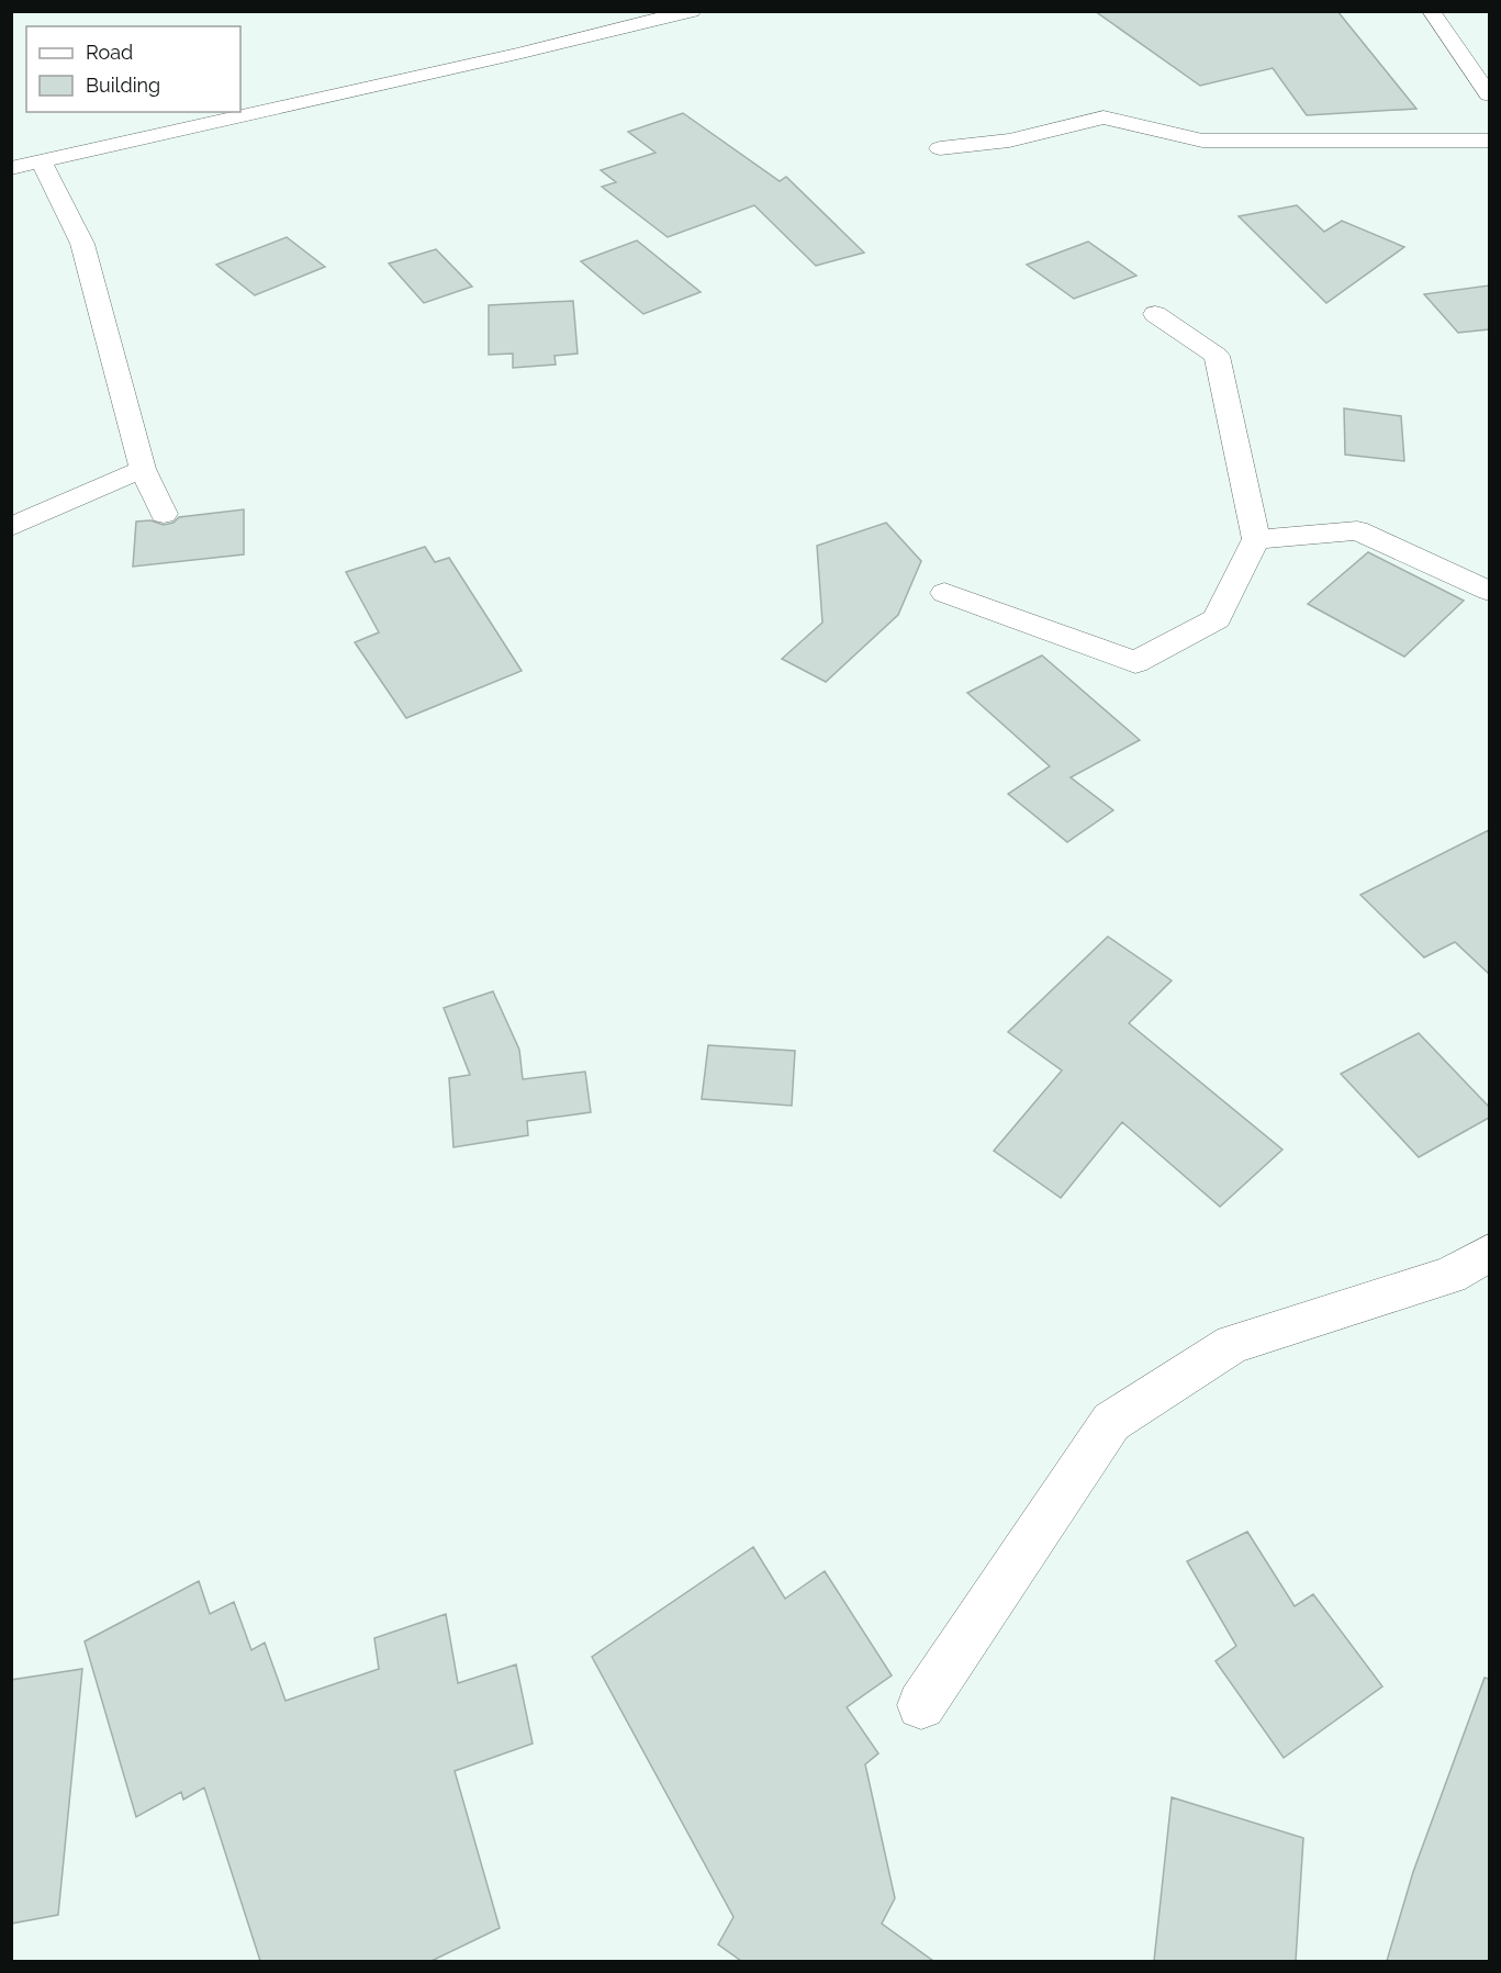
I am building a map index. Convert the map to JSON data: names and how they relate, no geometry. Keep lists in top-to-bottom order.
{
  "legend": ["Road", "Building"]
}
